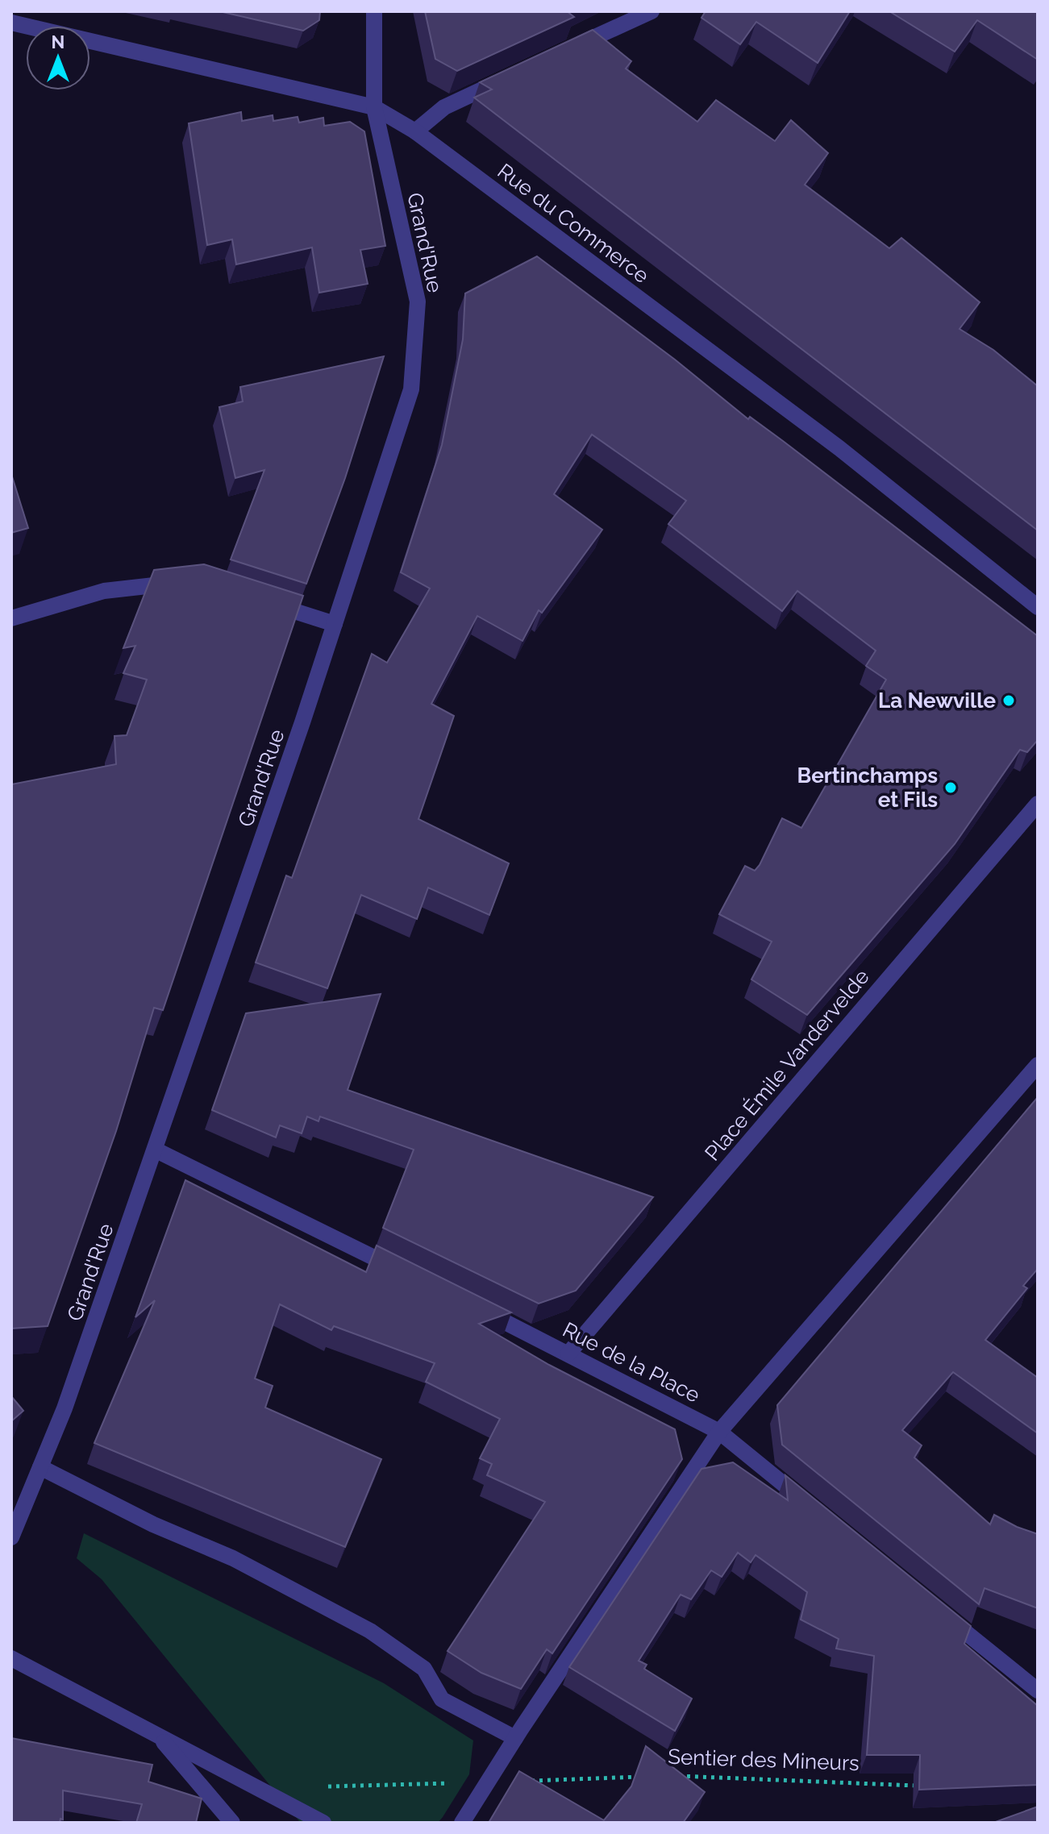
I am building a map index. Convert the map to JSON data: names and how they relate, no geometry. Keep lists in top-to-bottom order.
{
  "streets": {
    "street": [
      "Rue du Commerce",
      "Grand'Rue",
      "Place Émile Vandervelde",
      "Rue de la Place"
    ],
    "path": ["Sentier des Mineurs"]
  },
  "crossings": [
    ["Rue du Commerce", "Grand'Rue"],
    ["Place Émile Vandervelde", "Rue de la Place"]
  ],
  "places": ["La Newville", "Bertinchamps et Fils"],
  "north": "top"
}
